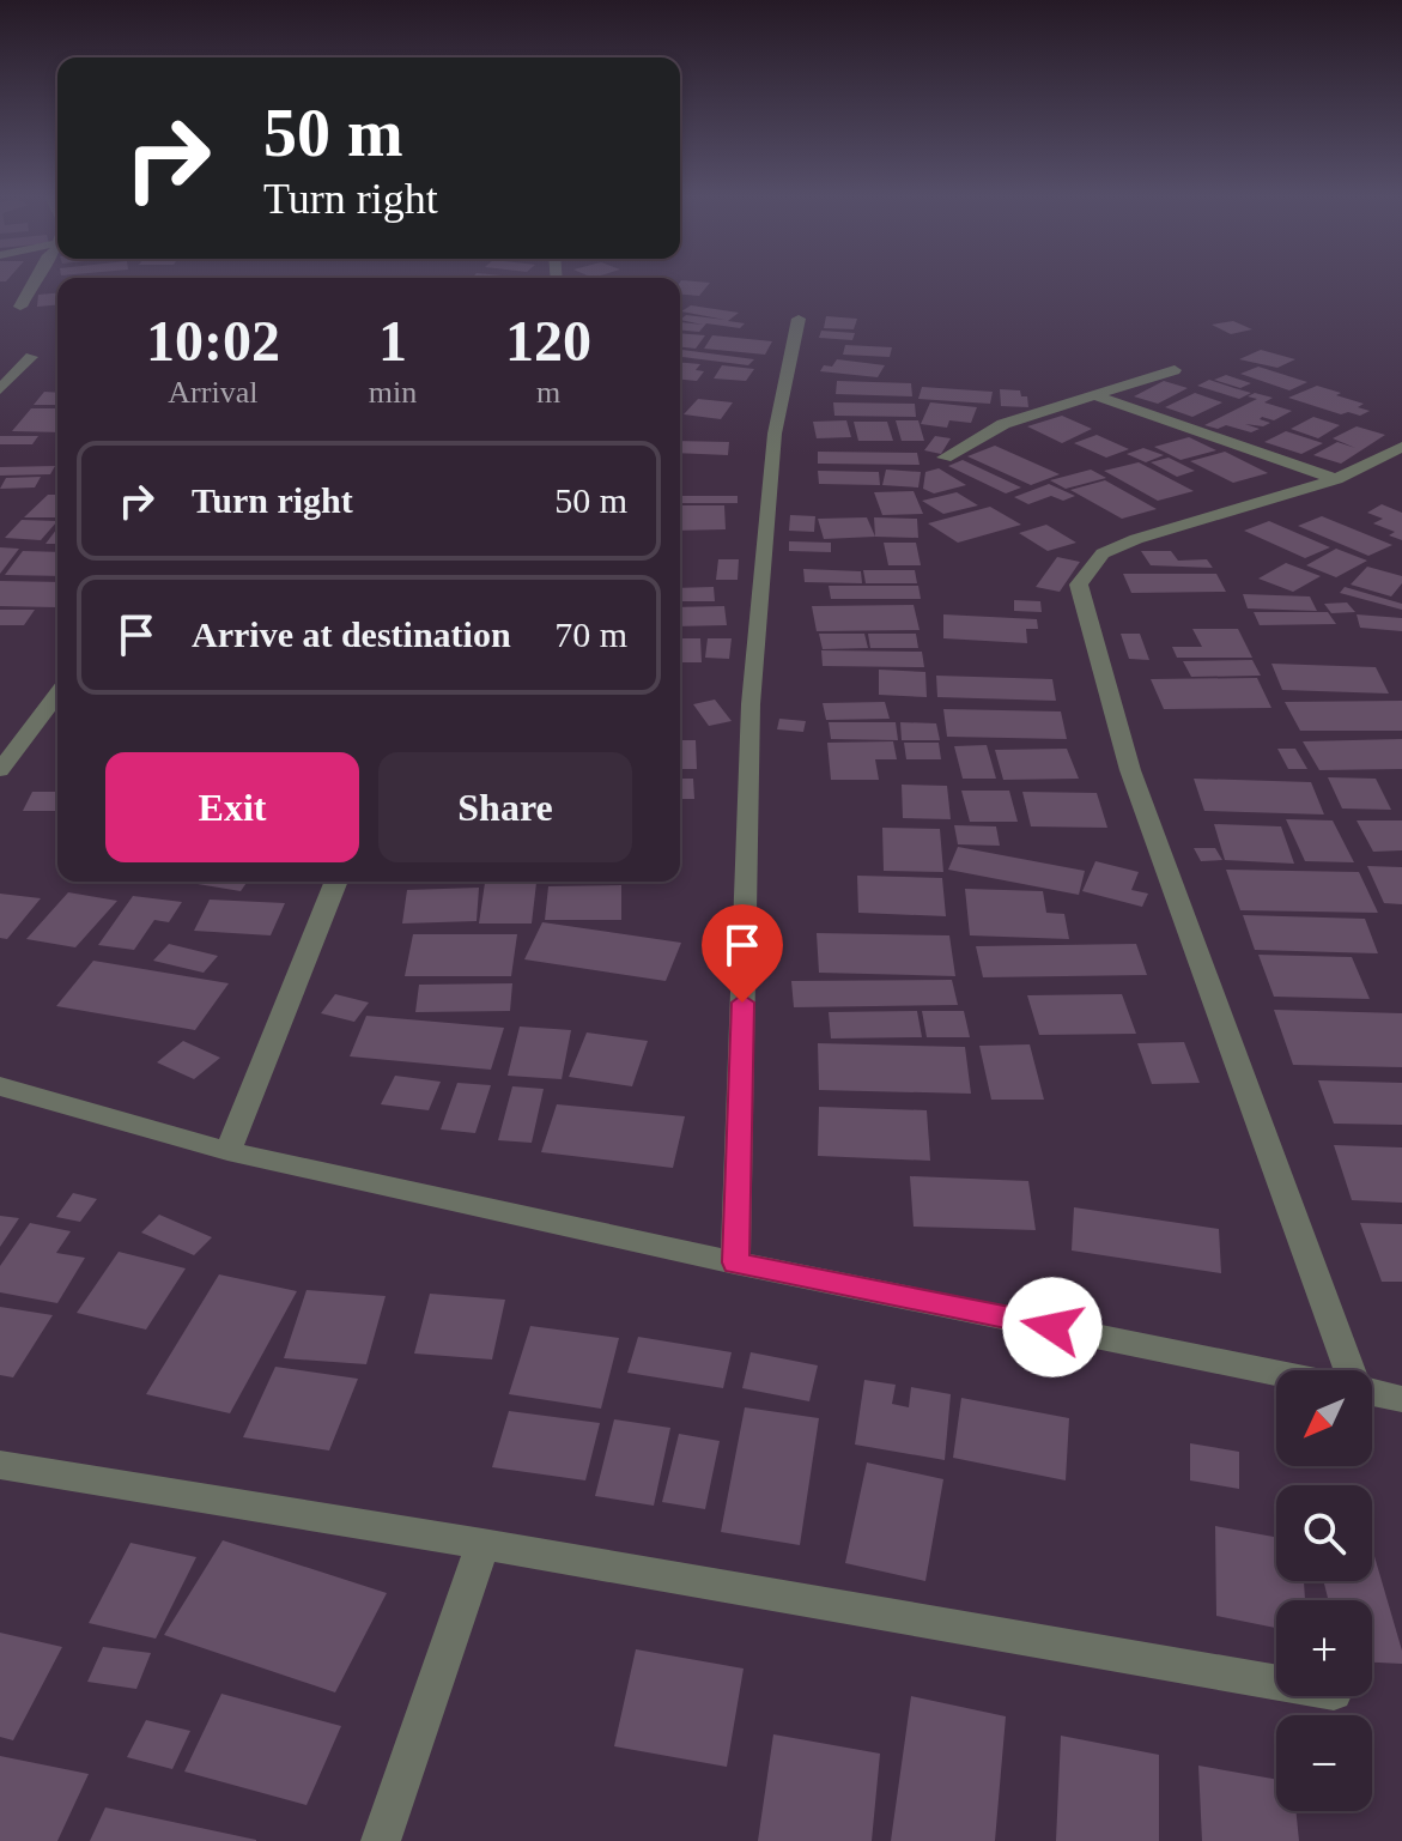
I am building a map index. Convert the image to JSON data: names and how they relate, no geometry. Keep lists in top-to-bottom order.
{
  "north": "bottom left",
  "page": {
    "turn": ["50 m", "Turn right"],
    "eta": [
      "10:02",
      "Arrival",
      "1",
      "min",
      "120",
      "m"
    ],
    "list": [
      {
        "name": "Turn right",
        "value": "50 m"
      },
      {
        "name": "Arrive at destination",
        "value": "70 m"
      }
    ],
    "buttons": ["Exit", "Share"],
    "map_buttons": ["+", "−"]
  }
}
